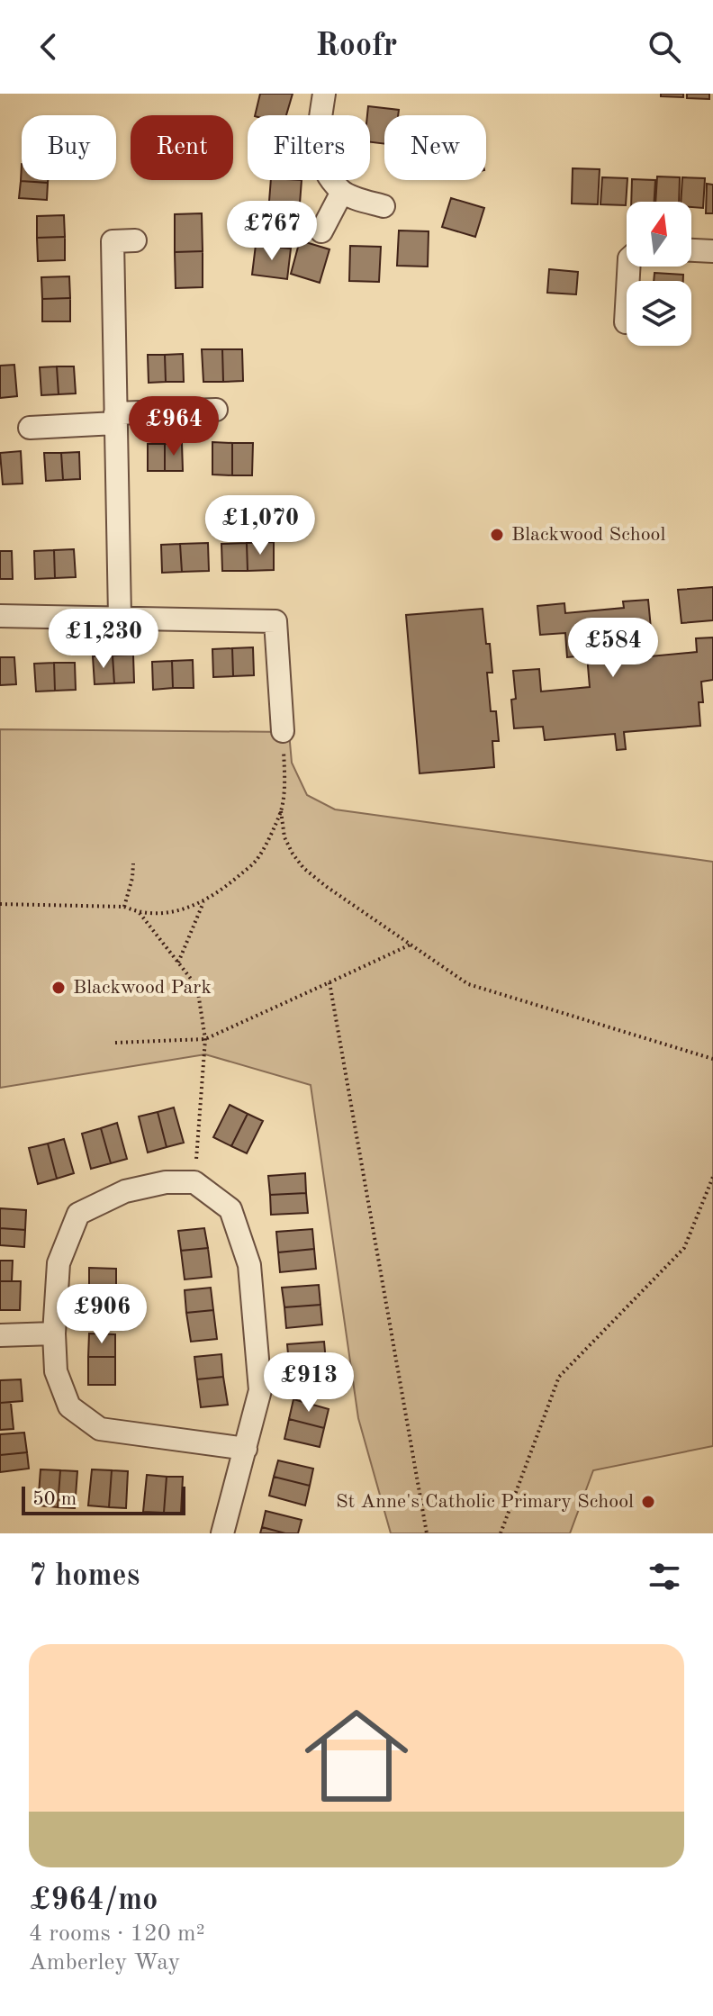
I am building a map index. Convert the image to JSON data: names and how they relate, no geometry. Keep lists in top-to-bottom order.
{
  "places": ["Blackwood School", "Blackwood Park", "St Anne's Catholic Primary School"],
  "scale_bar": "50 m",
  "north": "top",
  "page": {
    "header": "Roofr",
    "chip": [
      "Buy",
      "Rent",
      "Filters",
      "New"
    ],
    "price": [
      "£767",
      "£964",
      "£1,070",
      "£1,230",
      "£584",
      "£906",
      "£913"
    ],
    "scale": "50 m",
    "heading": "7 homes",
    "list": [
      {
        "name": "£964/mo",
        "note": "4 rooms · 120 m² · Amberley Way"
      }
    ]
  }
}
